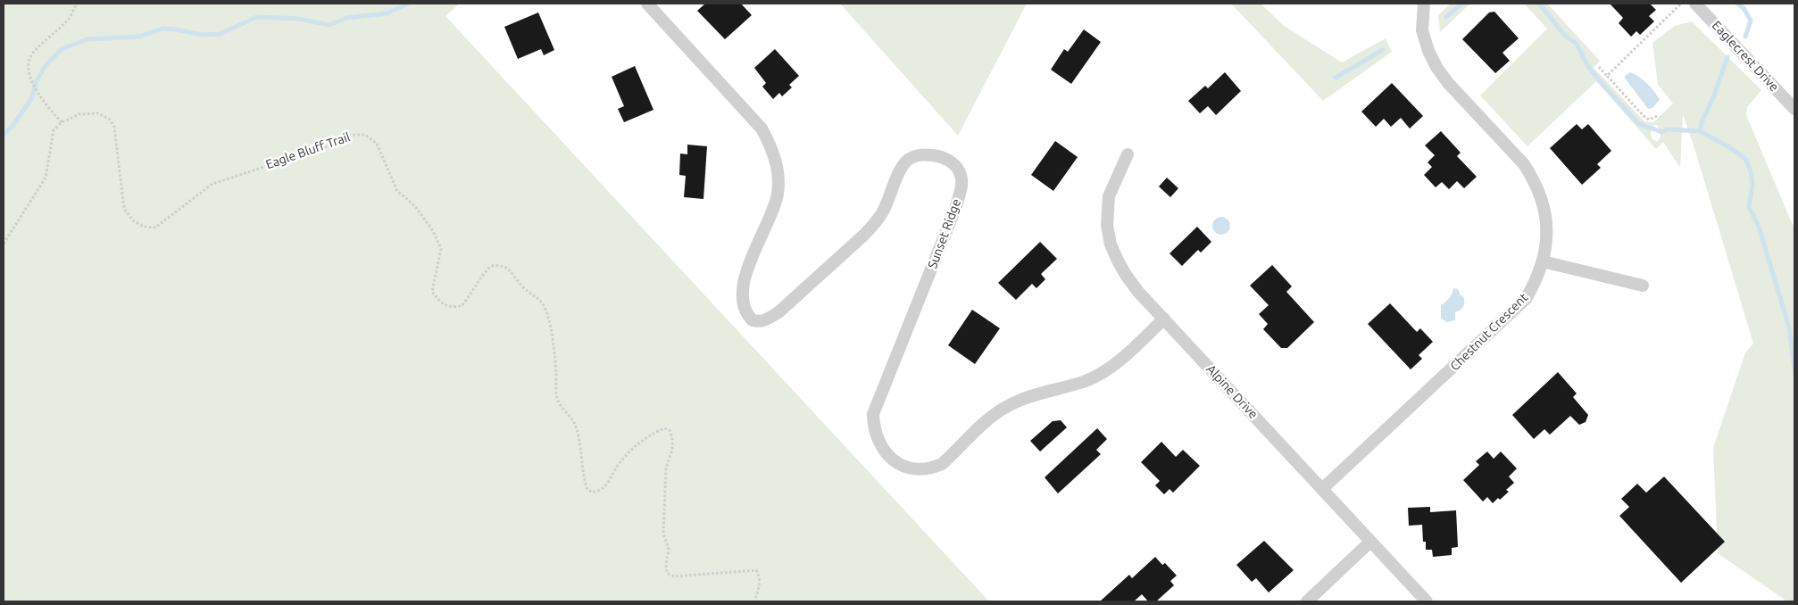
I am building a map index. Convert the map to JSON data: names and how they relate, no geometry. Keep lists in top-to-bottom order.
{
  "streets": {
    "street": [
      "Eaglecrest Drive",
      "Sunset Ridge",
      "Chestnut Crescent",
      "Alpine Drive"
    ],
    "path": ["Eagle Bluff Trail"]
  },
  "crossings": [
    ["Sunset Ridge", "Alpine Drive"],
    ["Chestnut Crescent", "Alpine Drive"]
  ]
}
